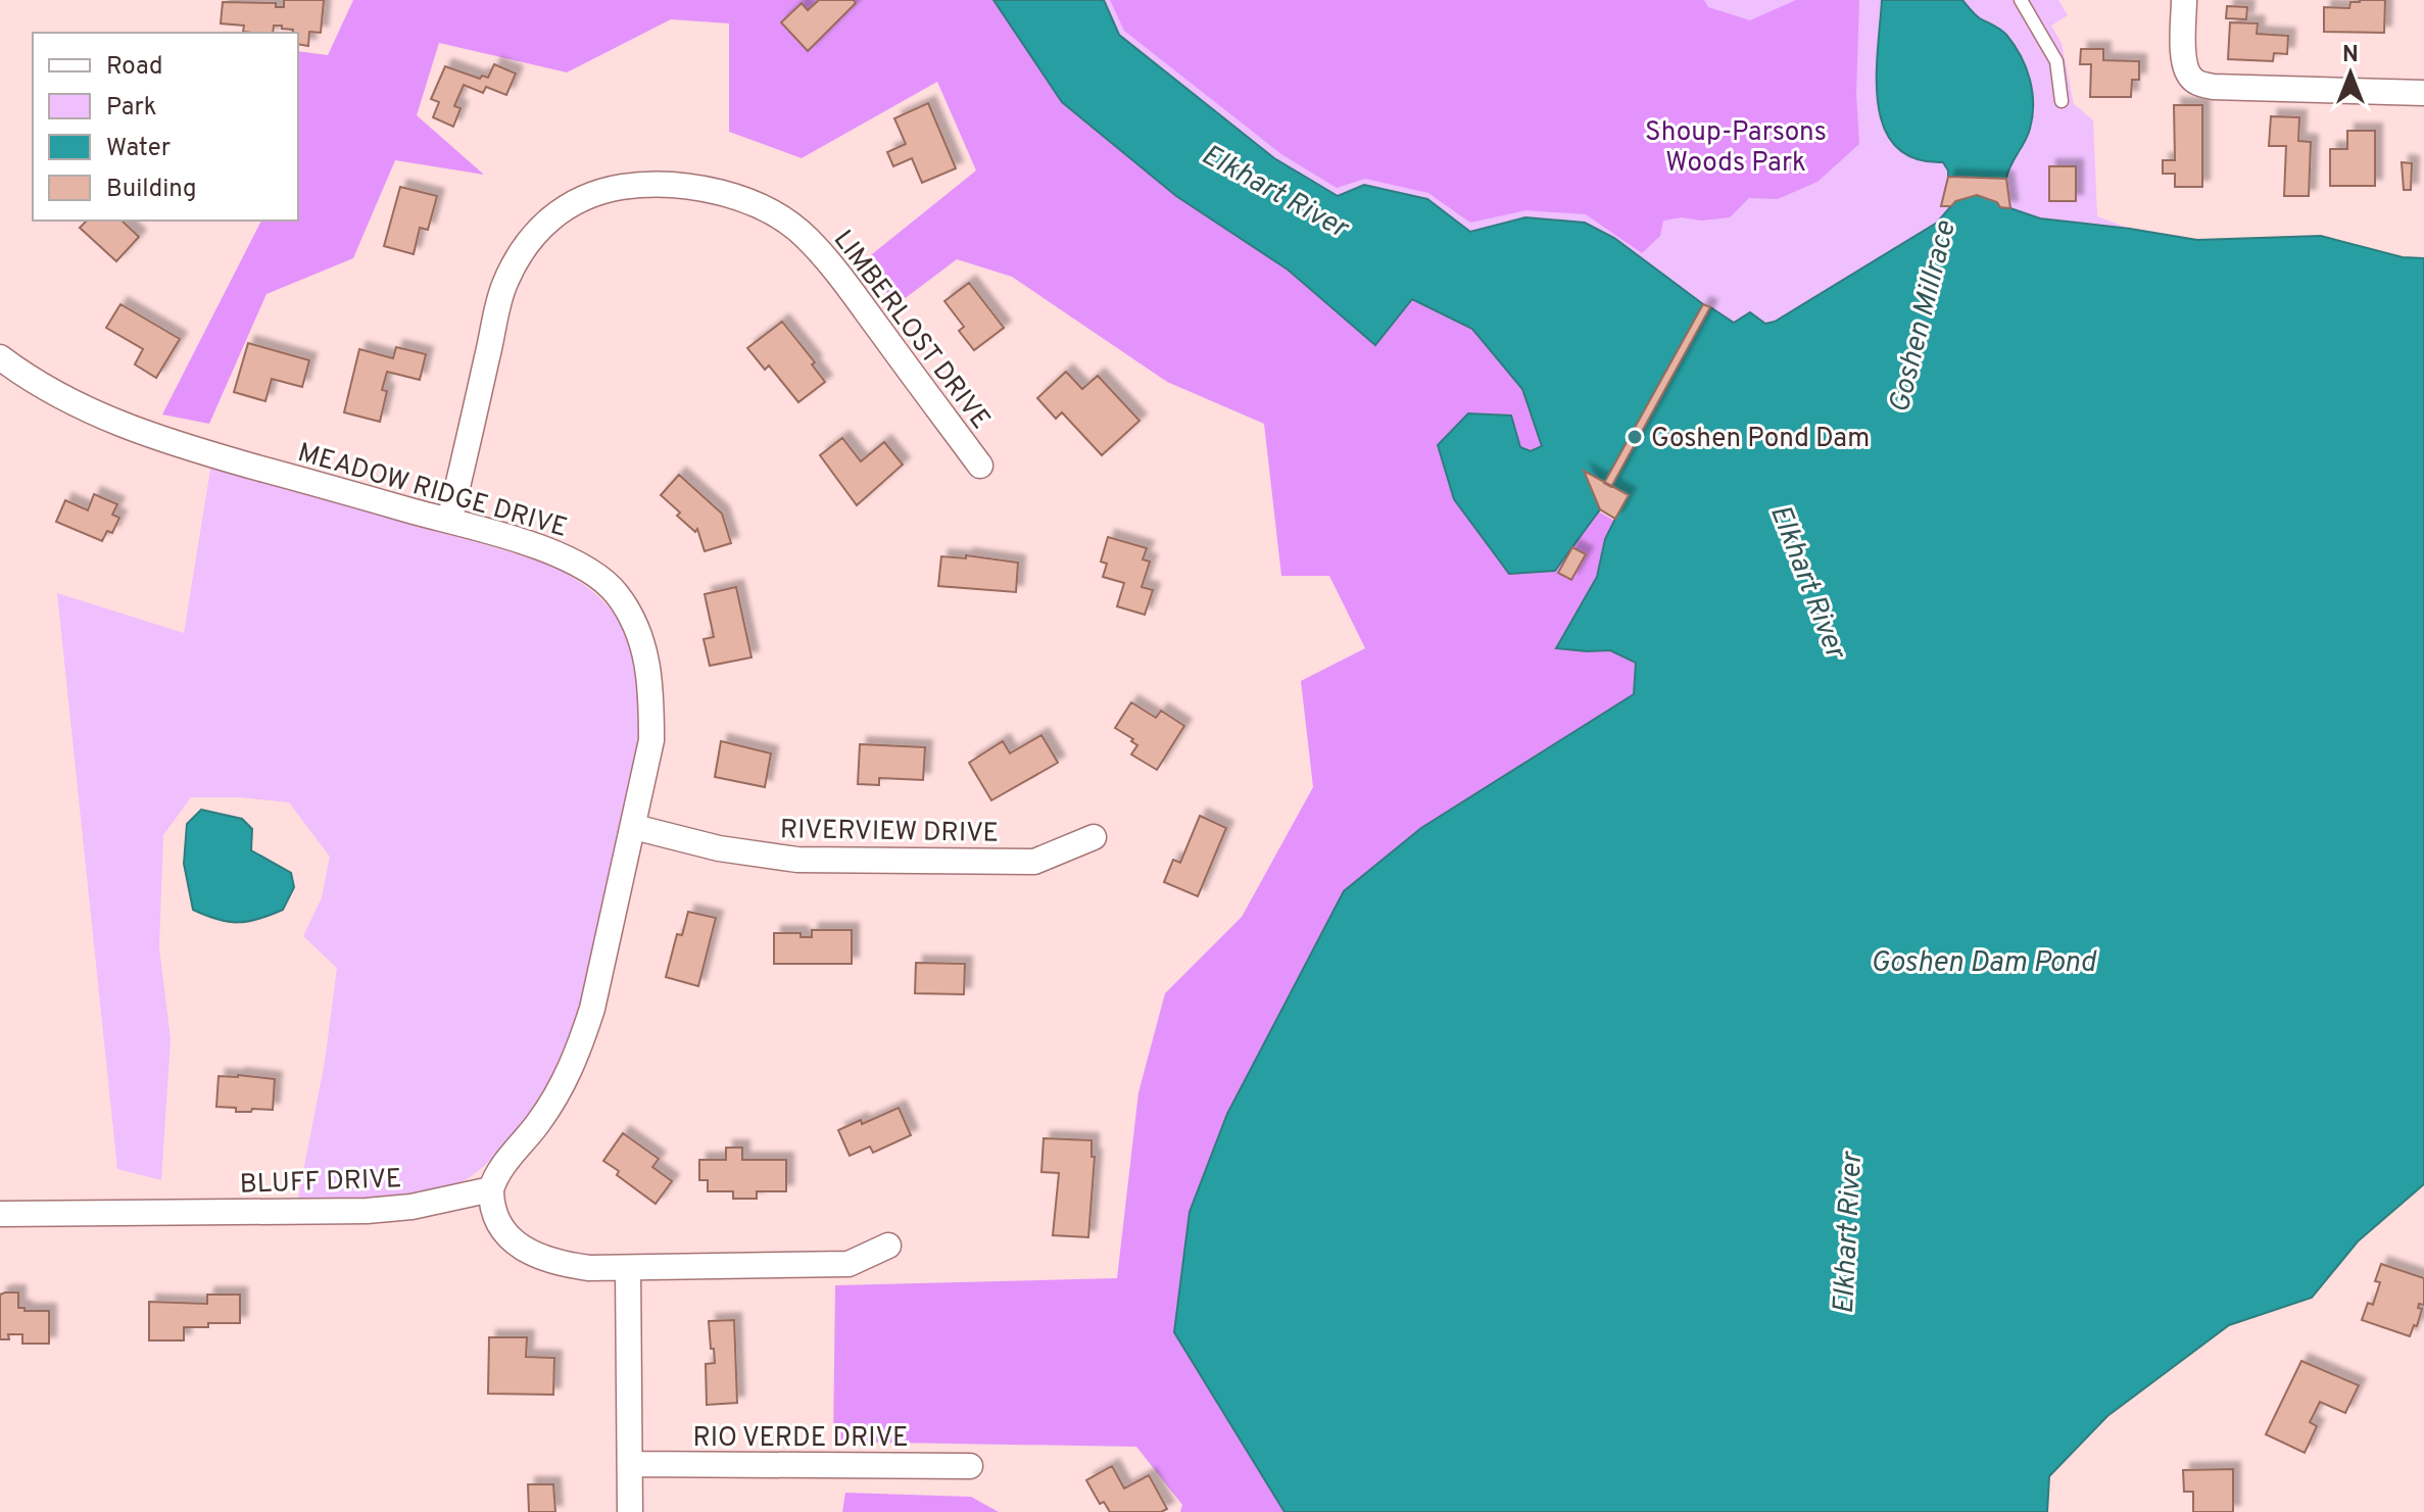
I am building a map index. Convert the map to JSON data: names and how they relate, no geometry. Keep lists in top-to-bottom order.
{
  "streets": {
    "street": [
      "LIMBERLOST DRIVE",
      "MEADOW RIDGE DRIVE",
      "RIVERVIEW DRIVE",
      "BLUFF DRIVE",
      "RIO VERDE DRIVE"
    ]
  },
  "crossings": [
    ["LIMBERLOST DRIVE", "MEADOW RIDGE DRIVE"],
    ["MEADOW RIDGE DRIVE", "RIVERVIEW DRIVE"],
    ["MEADOW RIDGE DRIVE", "BLUFF DRIVE"]
  ],
  "water": ["Elkhart River", "Goshen Millrace", "Goshen Dam Pond"],
  "parks": ["Shoup-Parsons Woods Park"],
  "places": ["Goshen Pond Dam"],
  "legend": [
    "Road",
    "Park",
    "Water",
    "Building"
  ],
  "north": "top"
}
